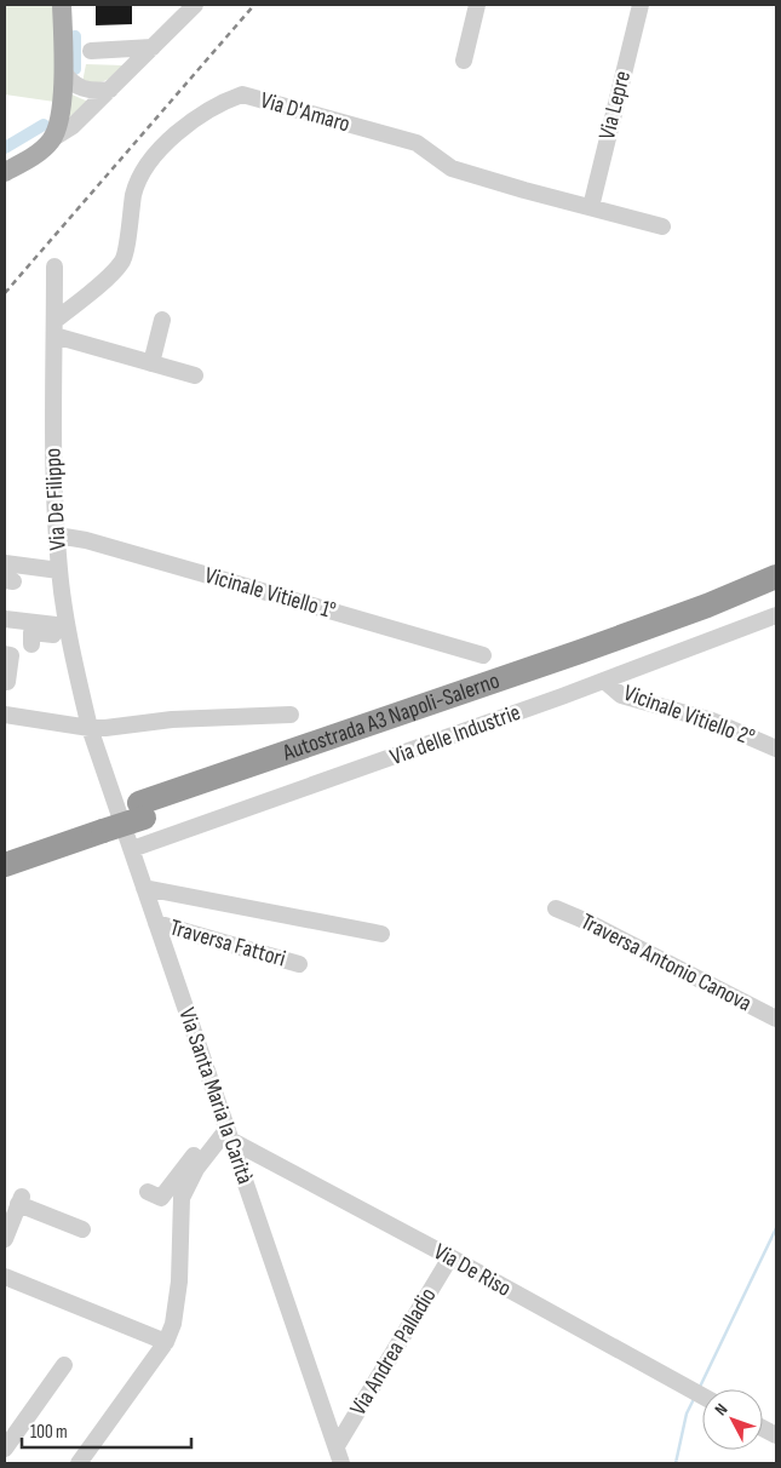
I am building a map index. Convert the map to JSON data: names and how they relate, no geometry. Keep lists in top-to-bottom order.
{
  "streets": {
    "highway": ["Autostrada A3 Napoli-Salerno"],
    "street": [
      "Via Lepre",
      "Via D'Amaro",
      "Via De Filippo",
      "Vicinale Vitiello 1°",
      "Vicinale Vitiello 2°",
      "Via delle Industrie",
      "Traversa Fattori",
      "Traversa Antonio Canova",
      "Via Santa Maria la Carità",
      "Via De Riso",
      "Via Andrea Palladio"
    ]
  },
  "crossings": [
    ["Via Lepre", "Via D'Amaro"],
    ["Via D'Amaro", "Via De Filippo"],
    ["Via De Filippo", "Vicinale Vitiello 1°"],
    ["Via De Filippo", "Via Santa Maria la Carità"],
    ["Vicinale Vitiello 2°", "Via delle Industrie"],
    ["Via delle Industrie", "Via Santa Maria la Carità"],
    ["Traversa Fattori", "Via Santa Maria la Carità"],
    ["Via Santa Maria la Carità", "Via De Riso"],
    ["Via Santa Maria la Carità", "Via Andrea Palladio"],
    ["Via De Riso", "Via Andrea Palladio"]
  ],
  "scale_bar": "100 m",
  "north": "top left"
}
